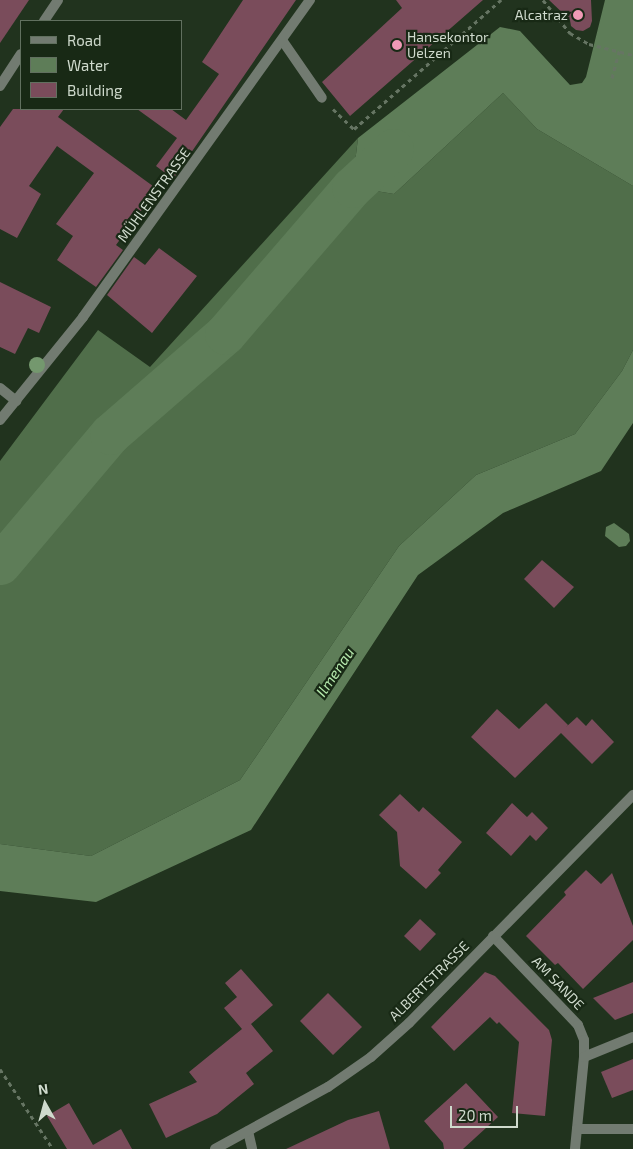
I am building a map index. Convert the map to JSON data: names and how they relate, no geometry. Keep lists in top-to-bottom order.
{
  "streets": {
    "street": ["MÜHLENSTRASSE", "ALBERTSTRASSE", "AM SANDE"]
  },
  "crossings": [
    ["ALBERTSTRASSE", "AM SANDE"]
  ],
  "water": ["Ilmenau"],
  "places": ["Alcatraz", "Hansekontor Uelzen"],
  "legend": ["Road", "Water", "Building"],
  "scale_bar": "20 m",
  "north": "top"
}
